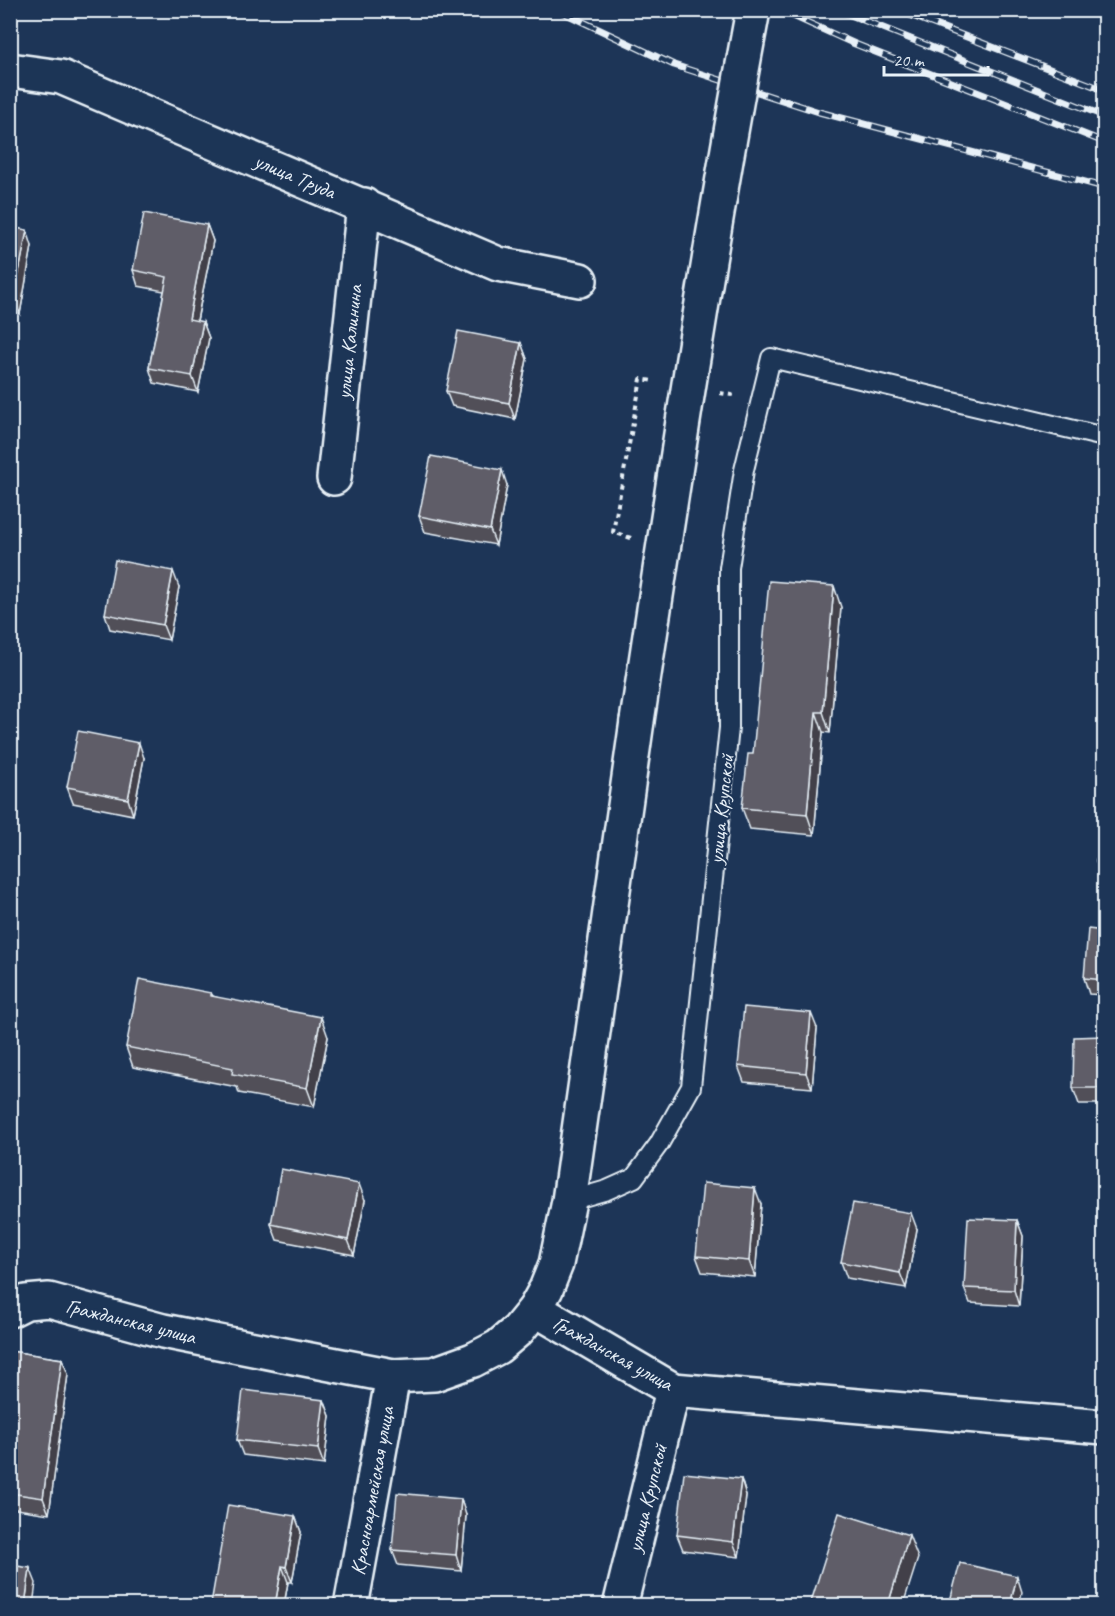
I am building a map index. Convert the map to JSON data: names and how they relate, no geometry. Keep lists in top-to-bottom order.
{
  "streets": {
    "street": [
      "улица Труда",
      "улица Калинина",
      "улица Крупской",
      "Гражданская улица",
      "Красноармейская улица"
    ]
  },
  "crossings": [
    ["улица Труда", "улица Калинина"],
    ["улица Крупской", "Гражданская улица"],
    ["Гражданская улица", "Красноармейская улица"]
  ],
  "scale_bar": "20 m"
}
